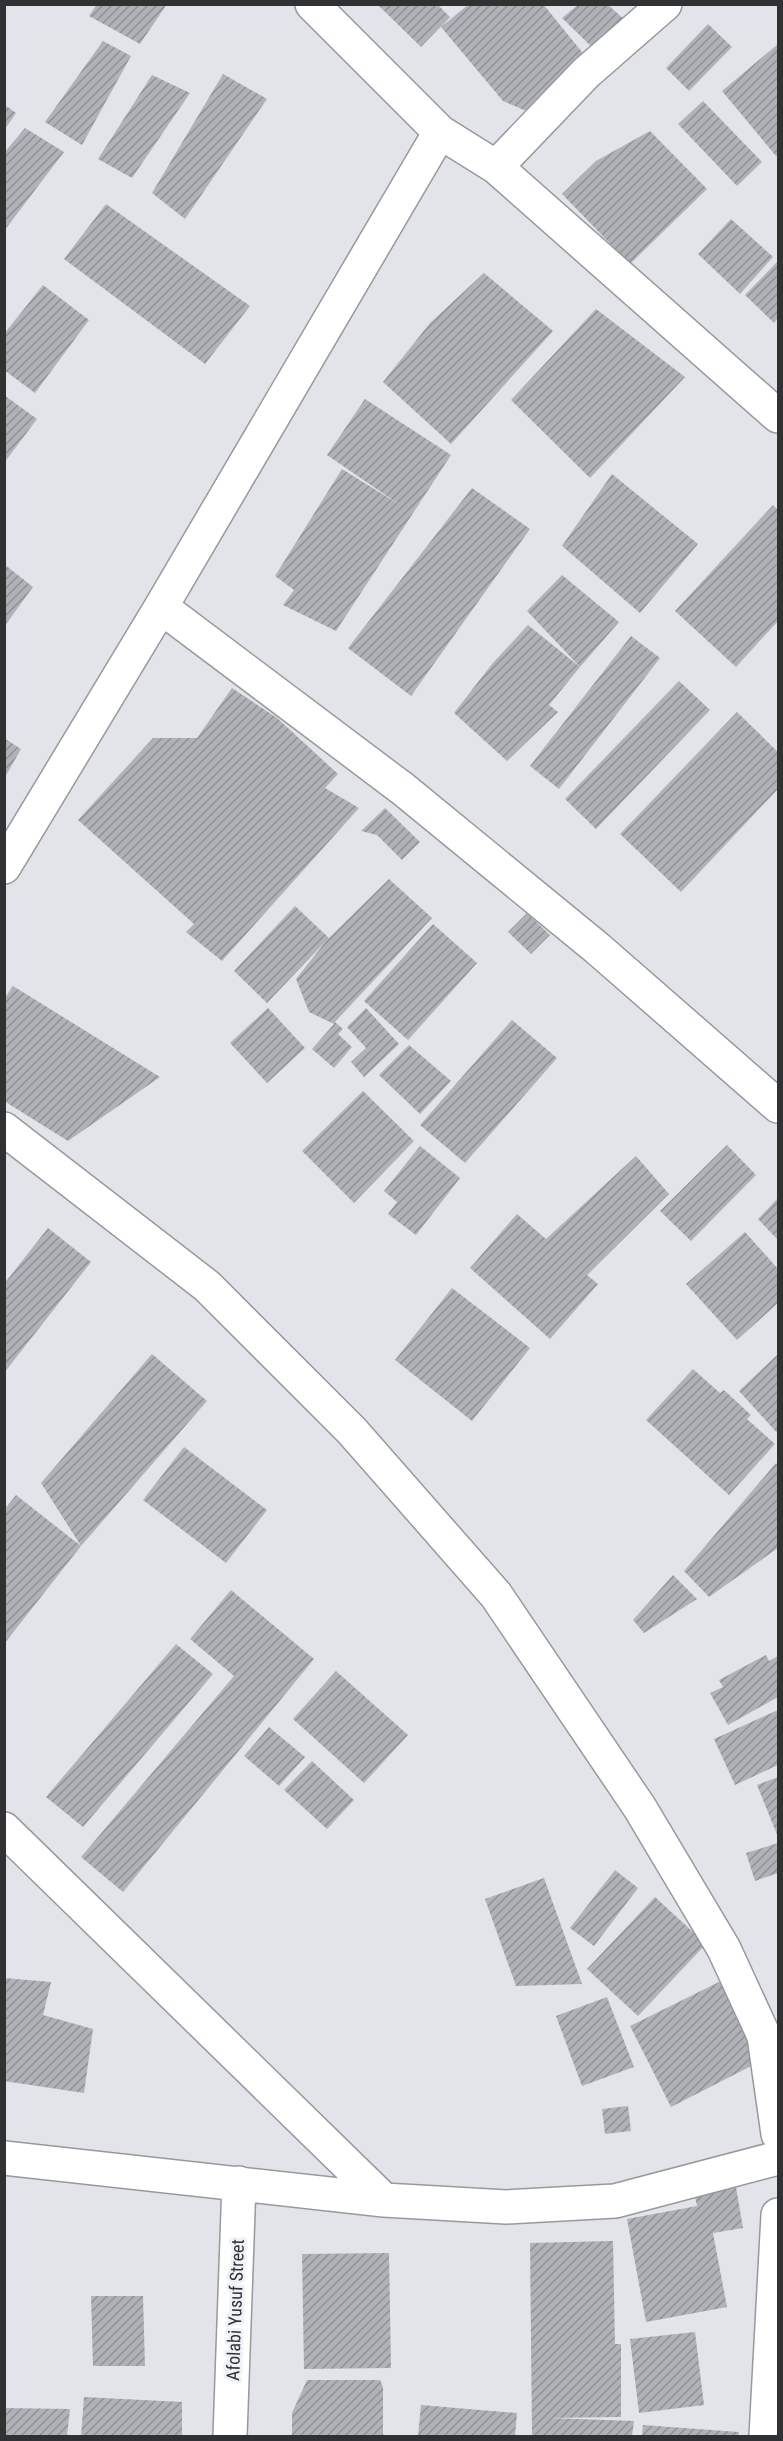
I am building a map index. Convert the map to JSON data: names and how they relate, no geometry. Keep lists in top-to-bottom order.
{
  "streets": {
    "street": ["Afolabi Yusuf Street"]
  }
}
